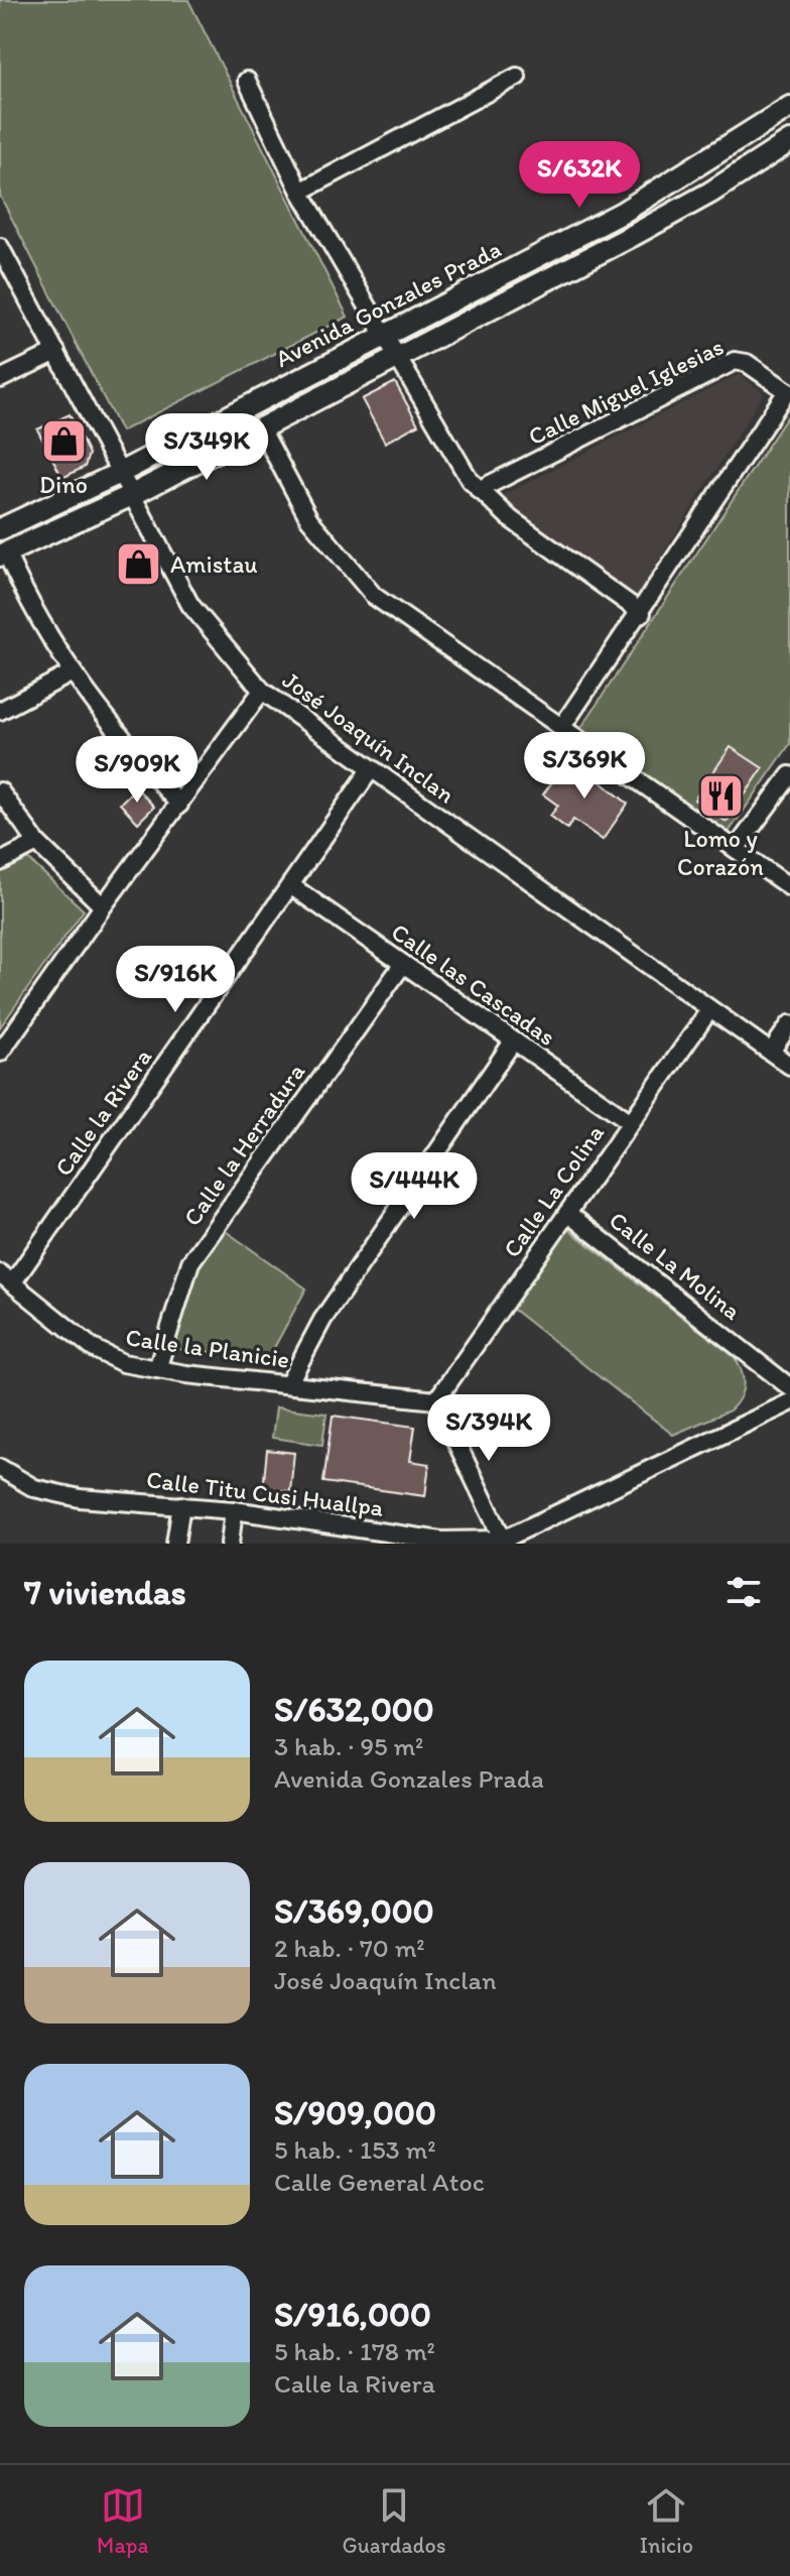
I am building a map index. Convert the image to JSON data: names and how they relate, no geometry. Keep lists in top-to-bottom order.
{
  "streets": {
    "street": [
      "Avenida Gonzales Prada",
      "Calle Miguel Iglesias",
      "José Joaquín Inclan",
      "Calle las Cascadas",
      "Calle la Rivera",
      "Calle la Herradura",
      "Calle La Colina",
      "Calle La Molina",
      "Calle la Planicie",
      "Calle Titu Cusi Huallpa"
    ]
  },
  "crossings": [
    ["Avenida Gonzales Prada", "José Joaquín Inclan"],
    ["José Joaquín Inclan", "Calle la Rivera"],
    ["José Joaquín Inclan", "Calle La Colina"],
    ["Calle las Cascadas", "Calle la Rivera"],
    ["Calle las Cascadas", "Calle la Herradura"],
    ["Calle las Cascadas", "Calle La Colina"],
    ["Calle la Rivera", "Calle la Planicie"],
    ["Calle la Herradura", "Calle la Planicie"],
    ["Calle La Colina", "Calle La Molina"],
    ["Calle La Colina", "Calle la Planicie"]
  ],
  "places": {
    "shop": ["Dino", "Amistau"],
    "restaurant": ["Lomo y Corazón"]
  },
  "page": {
    "price": [
      "S/632K",
      "S/349K",
      "S/369K",
      "S/909K",
      "S/916K",
      "S/444K",
      "S/394K"
    ],
    "heading": "7 viviendas",
    "list": [
      {
        "name": "S/632,000",
        "note": "3 hab. · 95 m² · Avenida Gonzales Prada"
      },
      {
        "name": "S/369,000",
        "note": "2 hab. · 70 m² · José Joaquín Inclan"
      },
      {
        "name": "S/909,000",
        "note": "5 hab. · 153 m² · Calle General Atoc"
      },
      {
        "name": "S/916,000",
        "note": "5 hab. · 178 m² · Calle la Rivera"
      }
    ],
    "tabs": ["Mapa", "Guardados", "Inicio"]
  }
}
